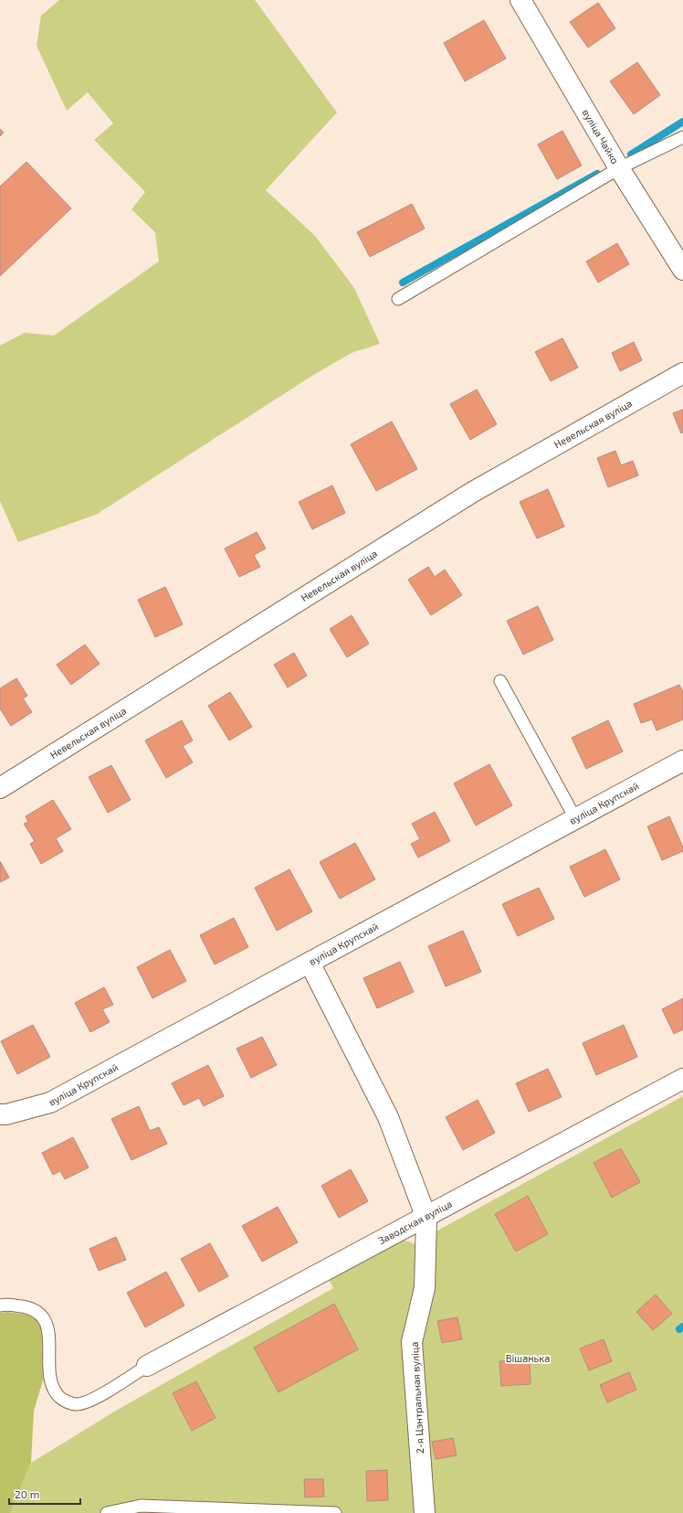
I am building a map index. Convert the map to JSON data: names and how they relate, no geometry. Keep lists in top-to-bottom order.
{
  "streets": {
    "street": [
      "вуліца Чайко",
      "Невельская вуліца",
      "вуліца Крупскай",
      "Заводская вуліца",
      "2-я Цэнтральная вуліца"
    ]
  },
  "crossings": [
    ["Заводская вуліца", "2-я Цэнтральная вуліца"]
  ],
  "parks": ["Вішанька"],
  "scale_bar": "20 m"
}
